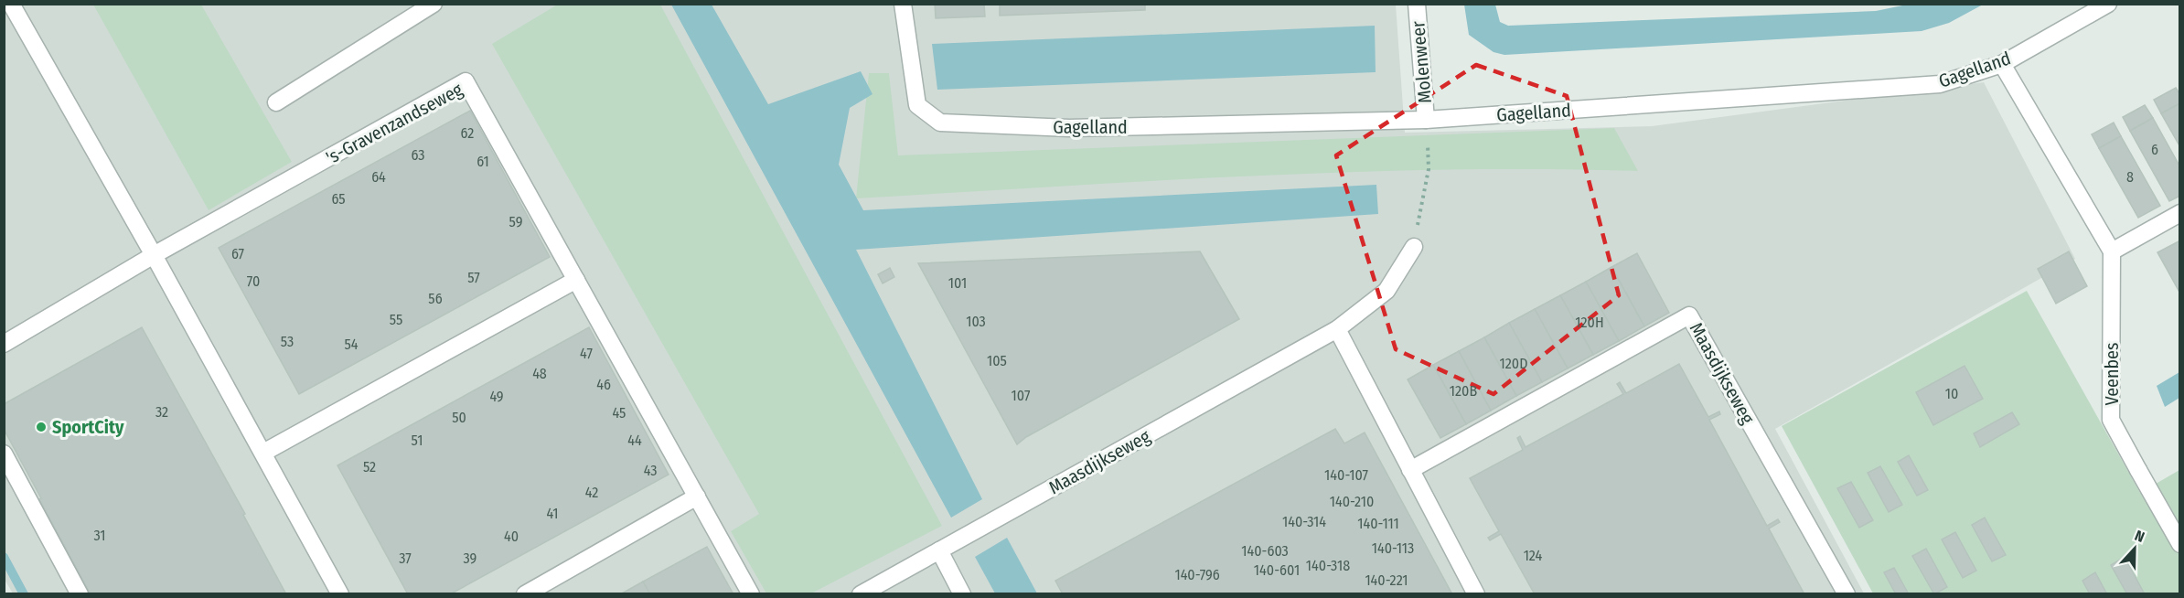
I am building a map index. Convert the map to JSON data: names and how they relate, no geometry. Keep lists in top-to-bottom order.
{
  "streets": {
    "street": [
      "Molenweer",
      "Gagelland",
      "'s-Gravenzandseweg",
      "Maasdijkseweg",
      "Veenbes"
    ]
  },
  "crossings": [
    ["Molenweer", "Gagelland"]
  ],
  "places": ["SportCity"],
  "house_numbers": [
    "62",
    "6",
    "63",
    "61",
    "64",
    "8",
    "65",
    "59",
    "67",
    "57",
    "70",
    "101",
    "56",
    "55",
    "103",
    "120H",
    "53",
    "54",
    "47",
    "105",
    "120D",
    "48",
    "46",
    "120B",
    "10",
    "107",
    "49",
    "32",
    "45",
    "50",
    "51",
    "44",
    "52",
    "43",
    "140-107",
    "42",
    "140-210",
    "41",
    "140-314",
    "140-111",
    "31",
    "40",
    "140-113",
    "140-603",
    "124",
    "37",
    "39",
    "140-318",
    "140-601",
    "140-796",
    "140-221"
  ],
  "north": "top"
}
